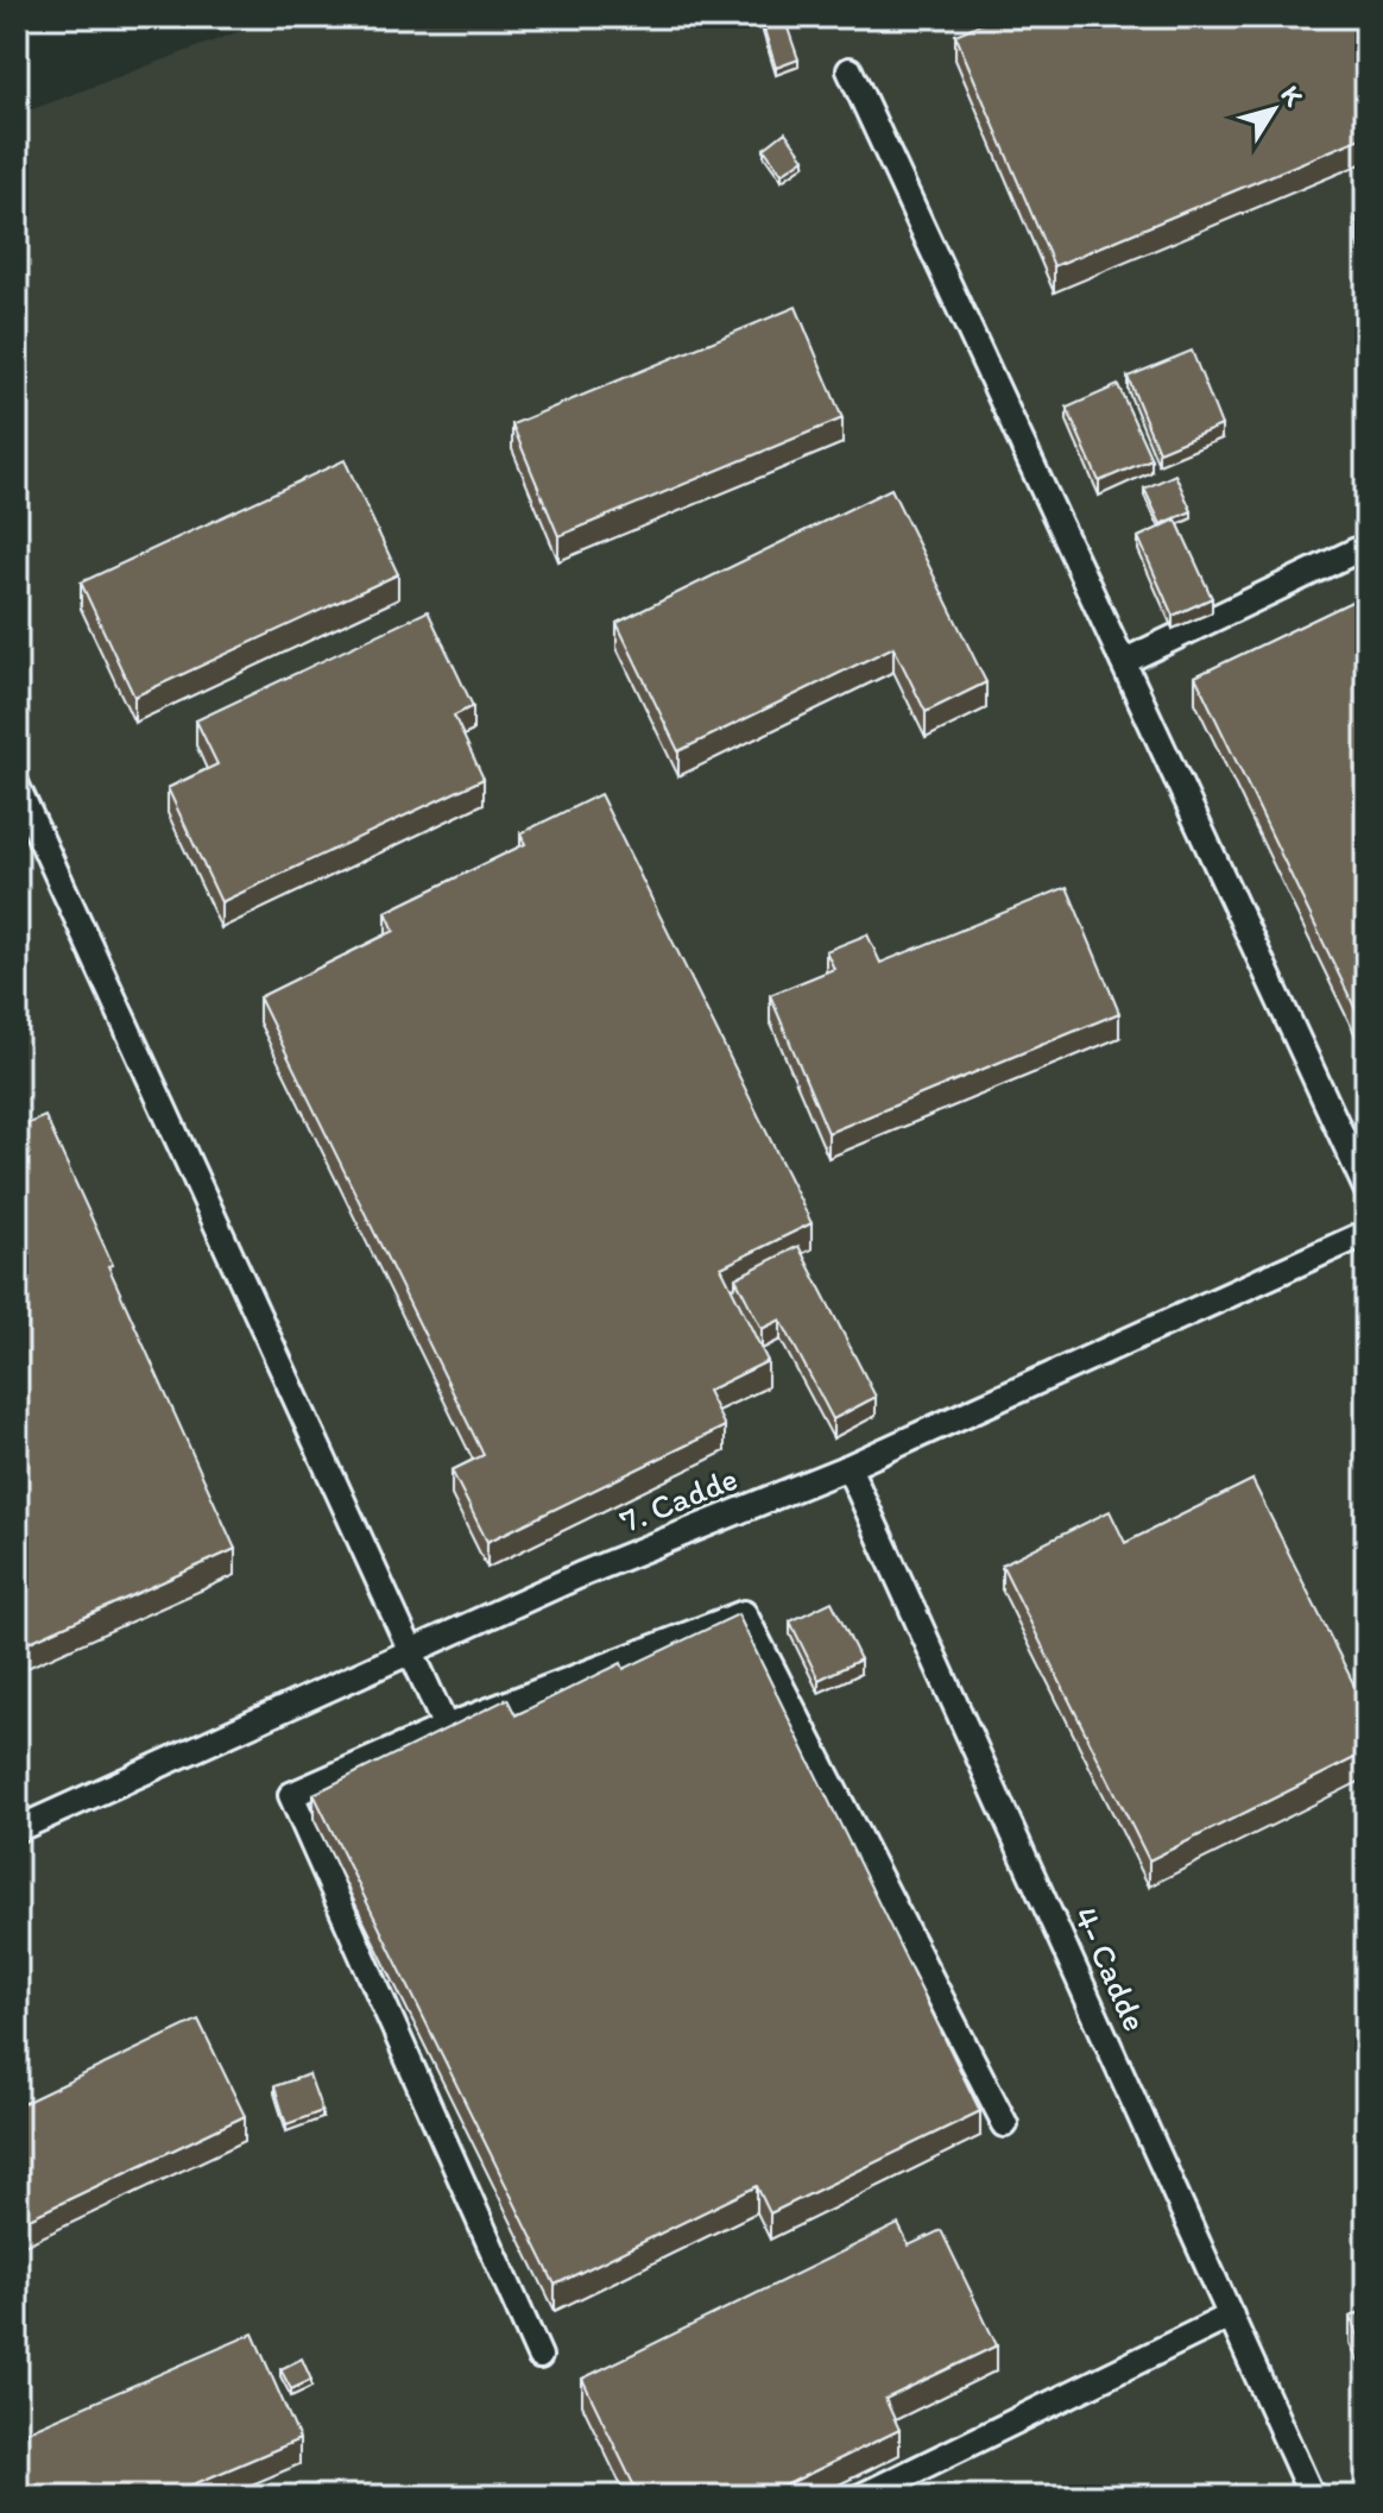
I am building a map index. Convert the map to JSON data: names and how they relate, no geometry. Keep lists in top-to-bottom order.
{
  "streets": {
    "lane": ["7. Cadde", "4- Cadde"]
  },
  "crossings": [
    ["7. Cadde", "4- Cadde"]
  ],
  "north": "top right"
}
